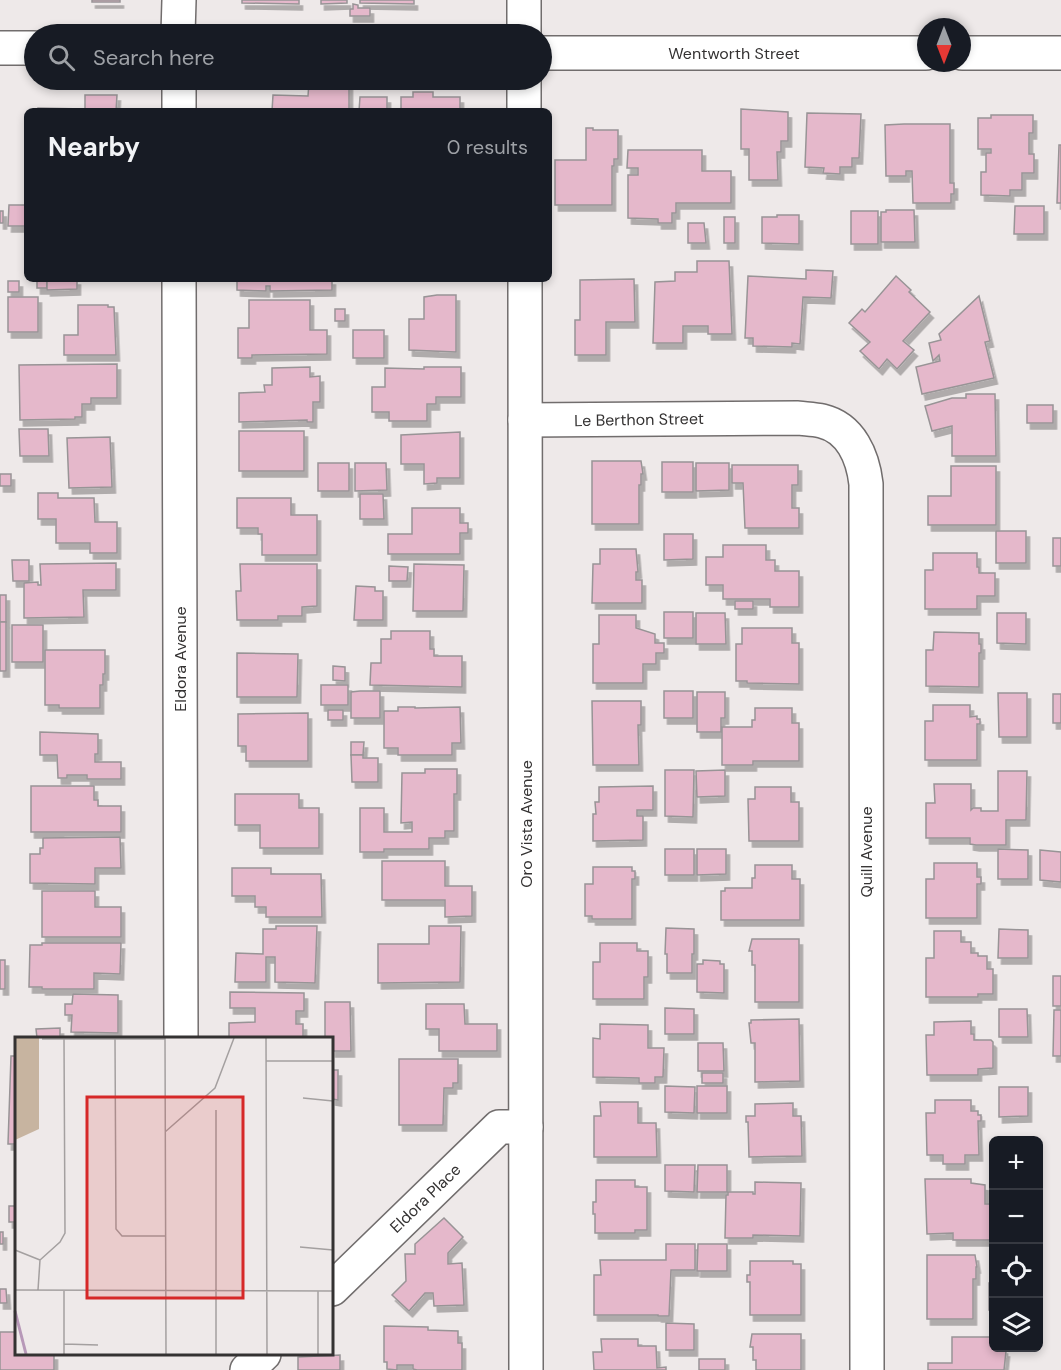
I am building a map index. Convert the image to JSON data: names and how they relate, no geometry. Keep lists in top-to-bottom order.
{
  "streets": {
    "street": [
      "Wentworth Street",
      "Le Berthon Street",
      "Eldora Avenue",
      "Oro Vista Avenue",
      "Quill Avenue",
      "Eldora Place"
    ]
  },
  "crossings": [
    ["Le Berthon Street", "Oro Vista Avenue"],
    ["Le Berthon Street", "Quill Avenue"],
    ["Oro Vista Avenue", "Eldora Place"]
  ],
  "north": "bottom",
  "page": {
    "search": "Search here",
    "heading": ["Nearby", "0 results"],
    "map_buttons": ["+", "−"]
  }
}
